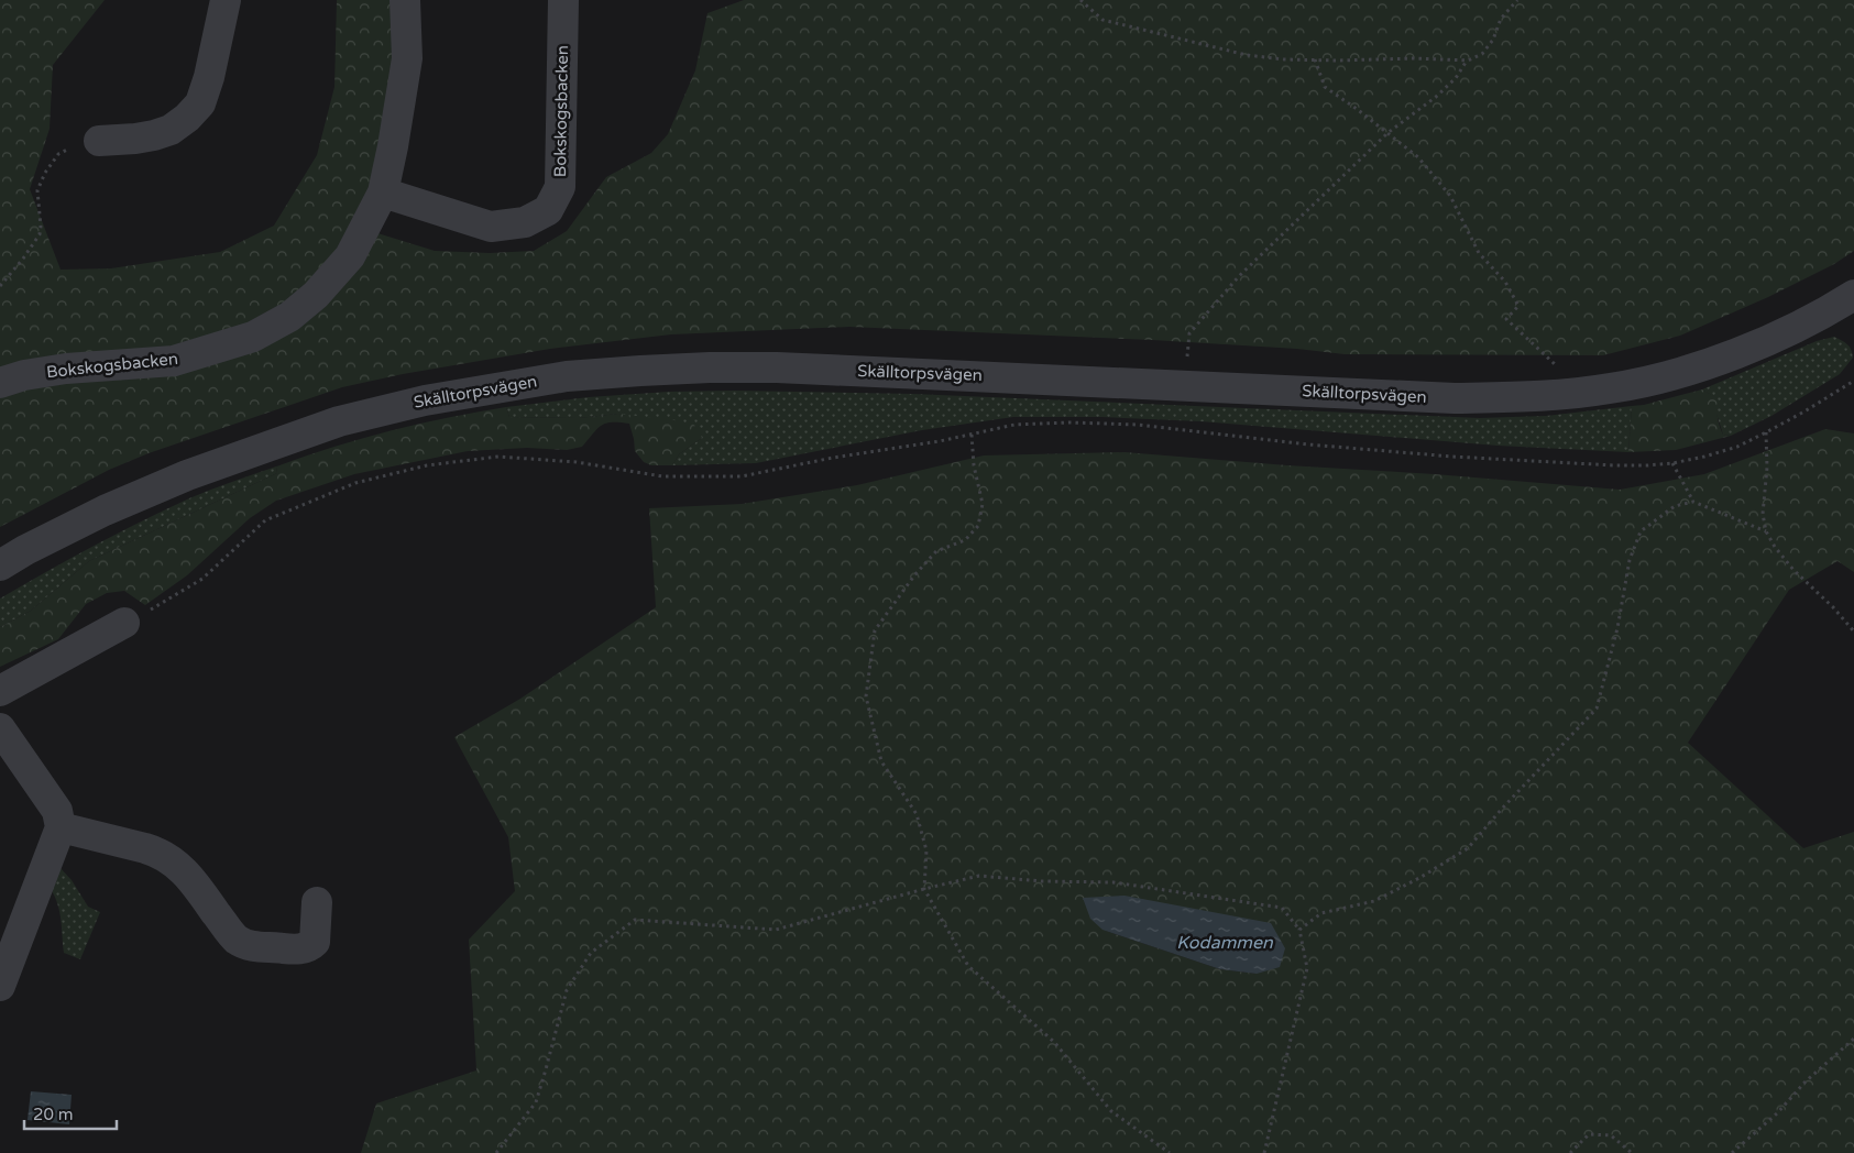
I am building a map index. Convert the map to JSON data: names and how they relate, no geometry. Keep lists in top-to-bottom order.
{
  "streets": {
    "street": ["Bokskogsbacken", "Skälltorpsvägen"]
  },
  "water": ["Kodammen"],
  "scale_bar": "20 m"
}
